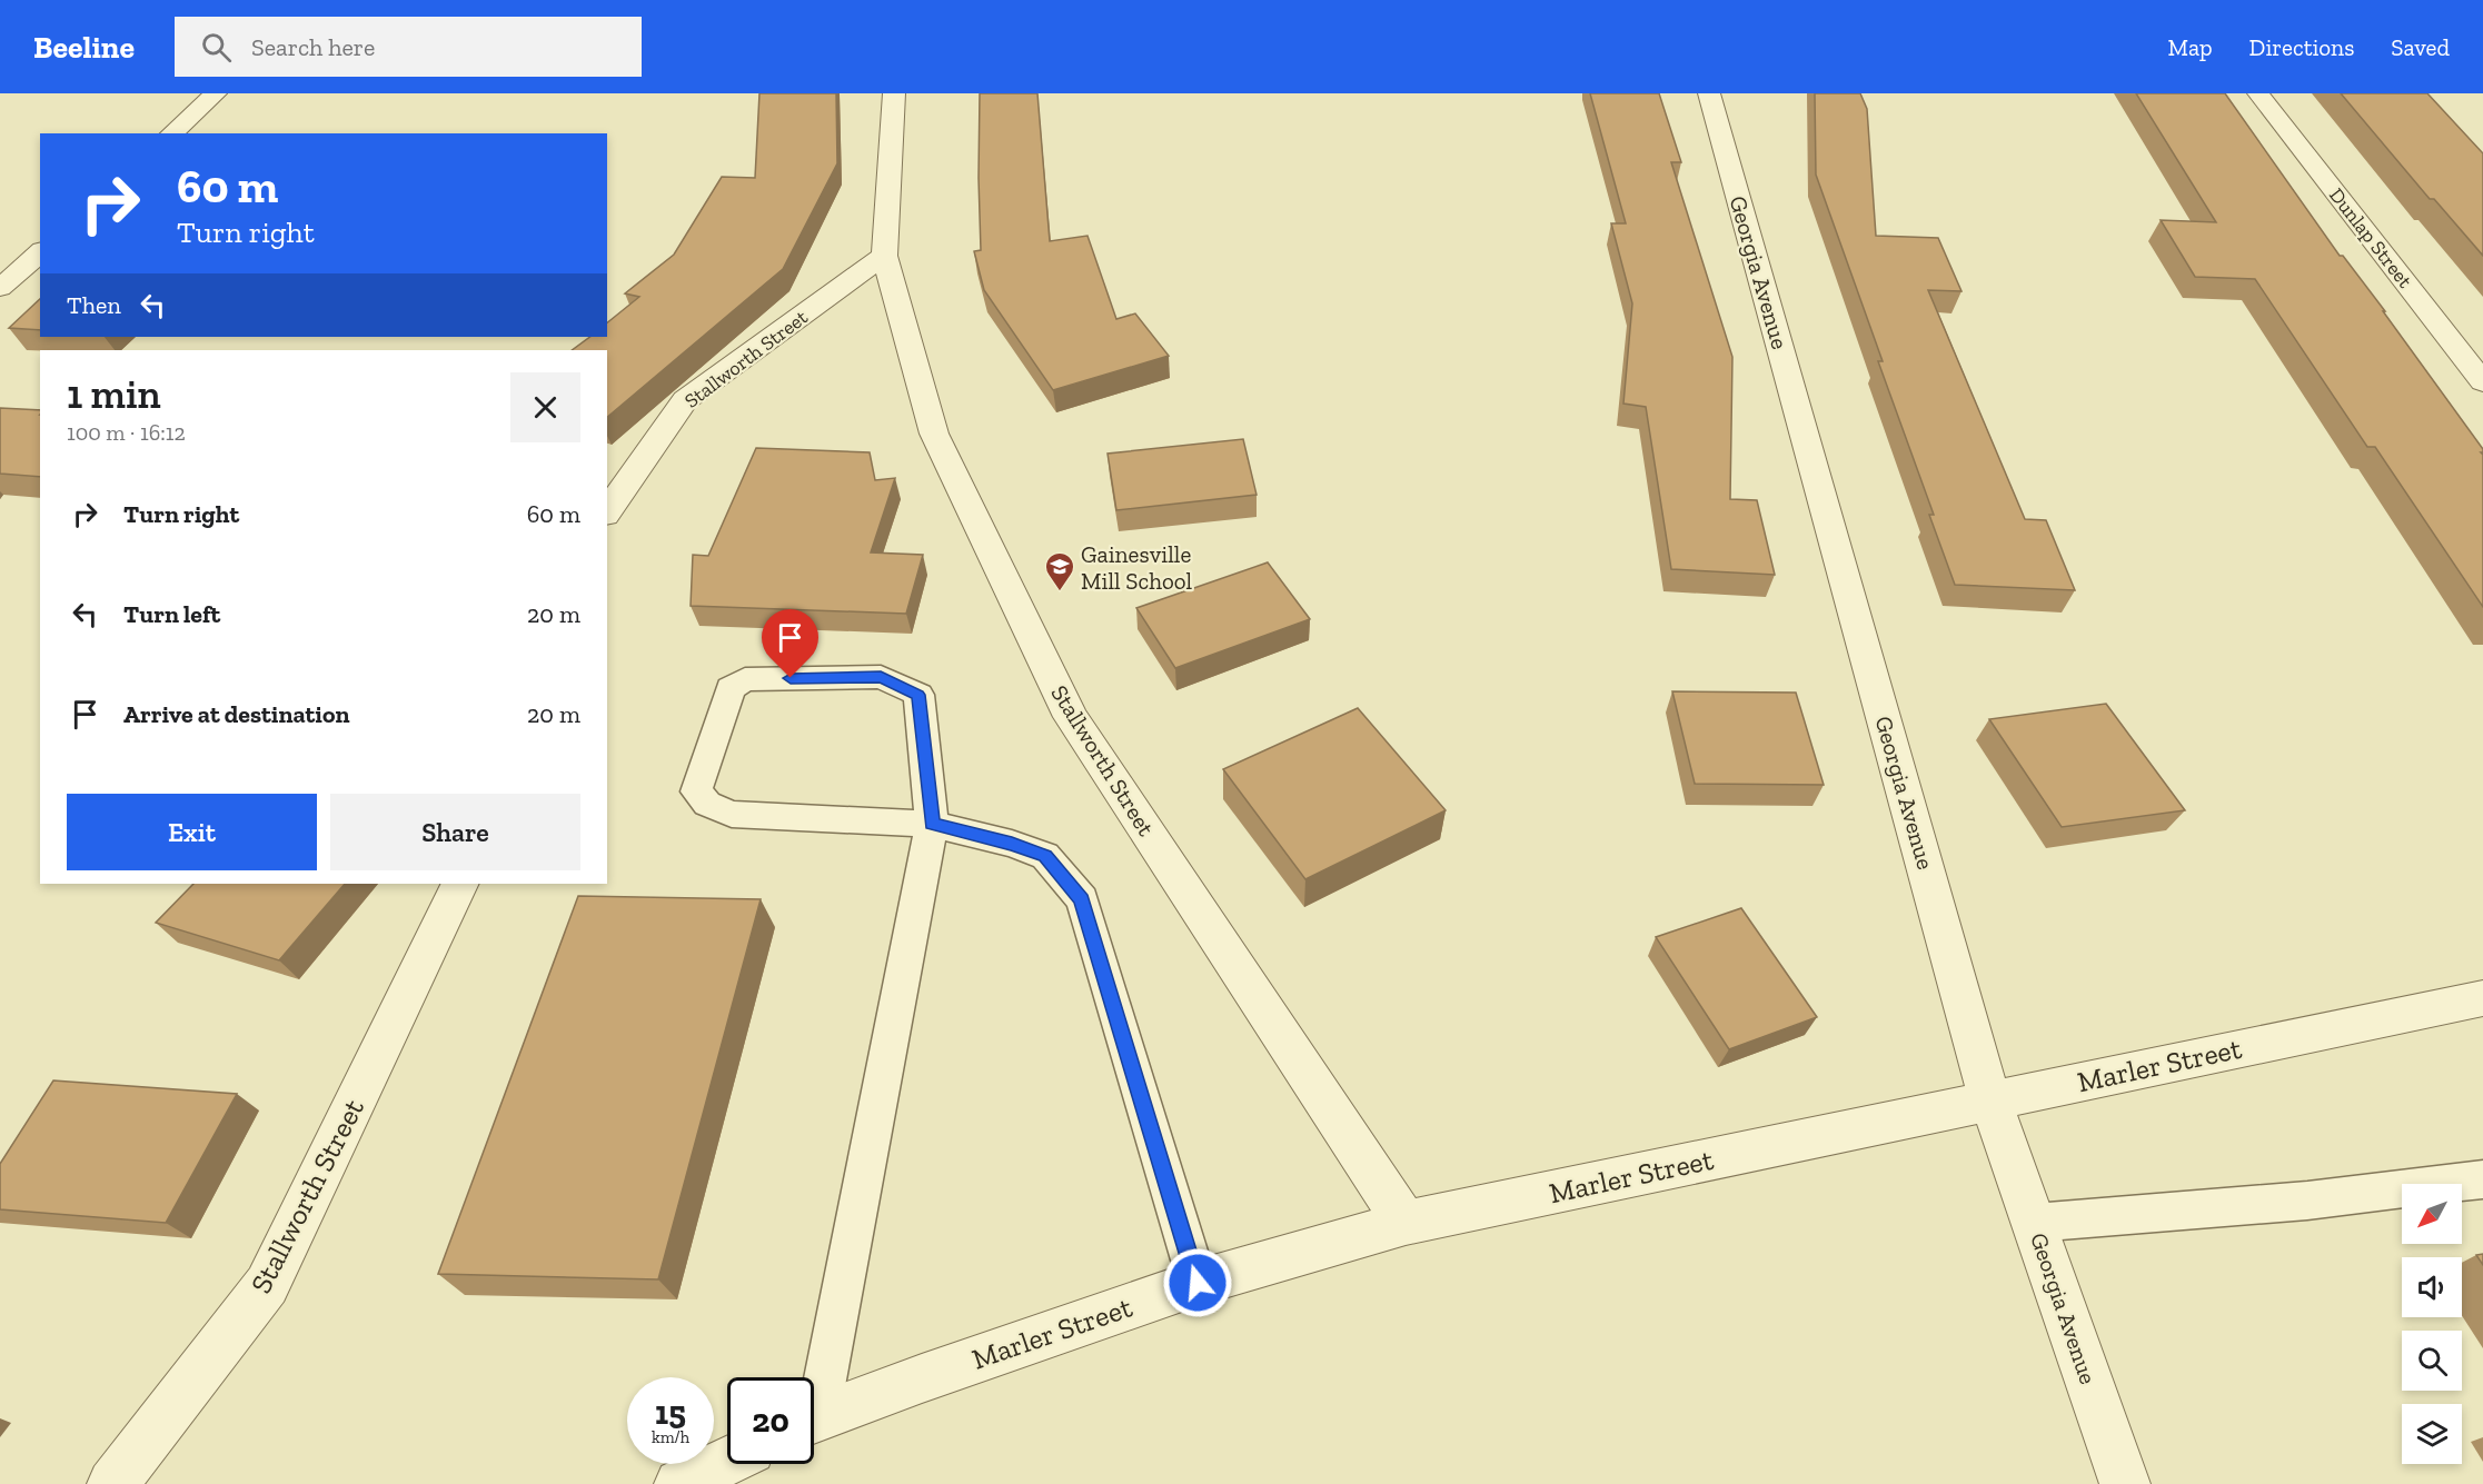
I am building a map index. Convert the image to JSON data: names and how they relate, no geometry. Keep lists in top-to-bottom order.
{
  "streets": {
    "street": [
      "Dunlap Street",
      "Georgia Avenue",
      "Stallworth Street",
      "Marler Street"
    ]
  },
  "crossings": [
    ["Georgia Avenue", "Marler Street"],
    ["Stallworth Street", "Marler Street"]
  ],
  "places": {
    "school or university": ["Gainesville Mill School"]
  },
  "north": "bottom left",
  "page": {
    "header": "Beeline",
    "search": "Search here",
    "nav": ["Map", "Directions", "Saved"],
    "turn": ["60 m", "Turn right"],
    "then": "Then",
    "heading": ["1 min", "100 m · 16:12"],
    "list": [
      {
        "name": "Turn right",
        "value": "60 m"
      },
      {
        "name": "Turn left",
        "value": "20 m"
      },
      {
        "name": "Arrive at destination",
        "value": "20 m"
      }
    ],
    "buttons": ["Exit", "Share"],
    "speed": "15 km/h",
    "limit": "20"
  }
}
